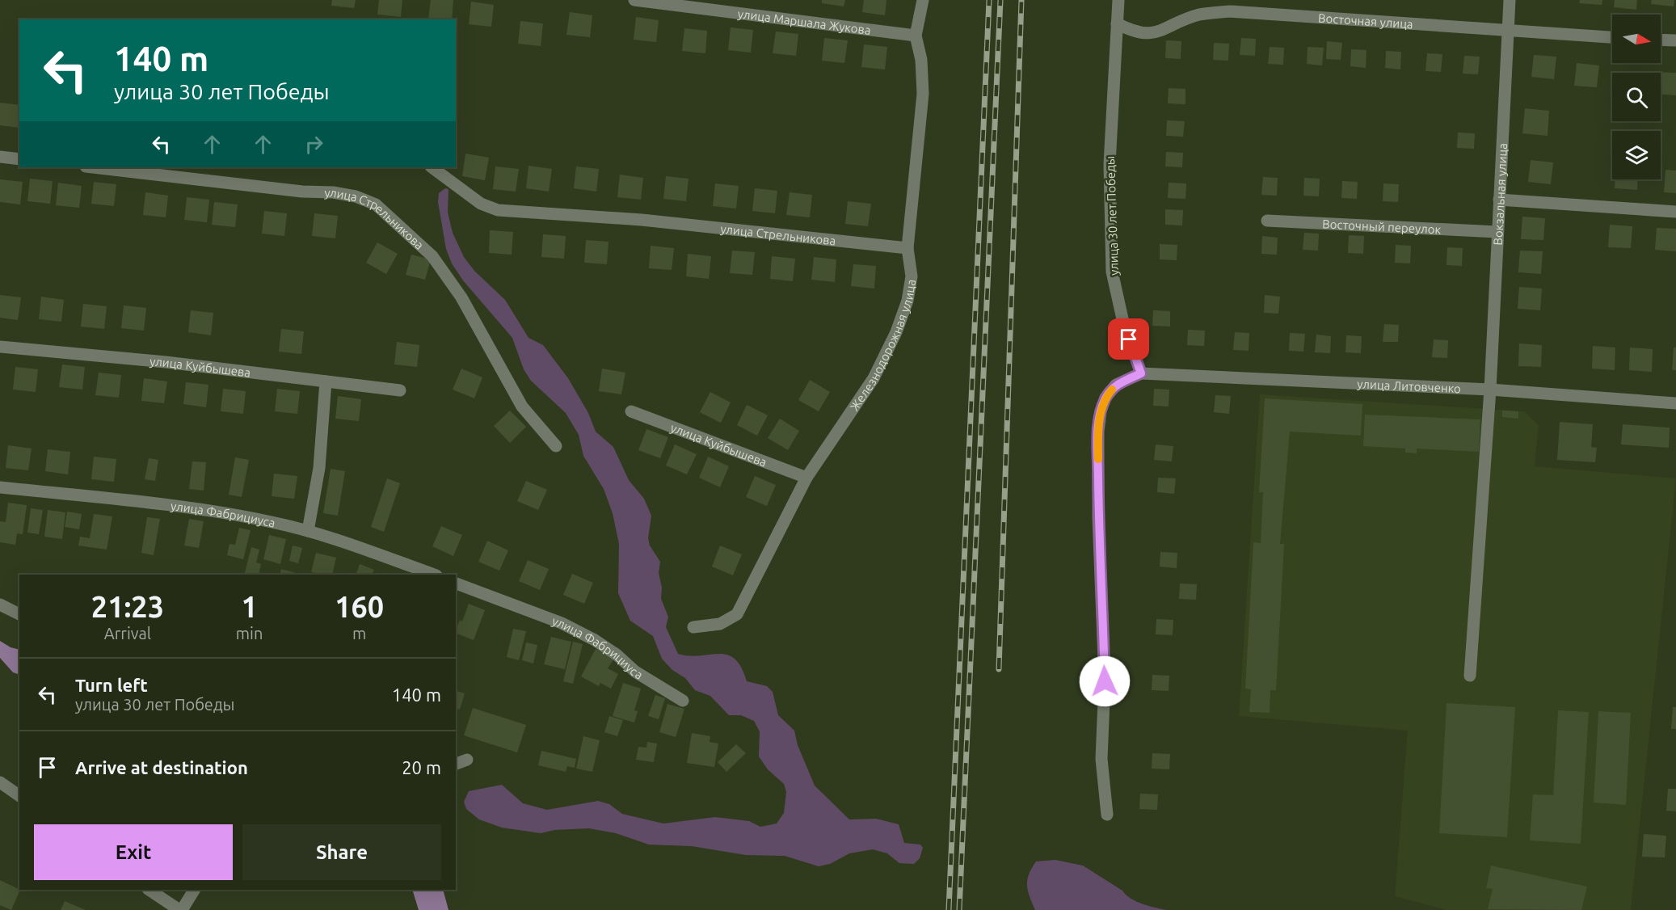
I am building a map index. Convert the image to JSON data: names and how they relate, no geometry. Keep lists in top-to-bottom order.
{
  "streets": {
    "street": [
      "улица Маршала Жукова",
      "Восточная улица",
      "Вокзальная улица",
      "улица 30 лет Победы",
      "улица Стрельникова",
      "Восточный переулок",
      "Железнодорожная улица",
      "улица Куйбышева",
      "улица Литовченко",
      "улица Фабрициуса"
    ]
  },
  "crossings": [
    ["улица Маршала Жукова", "Железнодорожная улица"],
    ["Восточная улица", "Вокзальная улица"],
    ["Восточная улица", "улица 30 лет Победы"],
    ["Вокзальная улица", "Восточный переулок"],
    ["Вокзальная улица", "улица Литовченко"],
    ["улица 30 лет Победы", "улица Литовченко"],
    ["улица Стрельникова", "Железнодорожная улица"],
    ["Железнодорожная улица", "улица Куйбышева"]
  ],
  "north": "right",
  "page": {
    "turn": ["140 m", "улица 30 лет Победы"],
    "eta": [
      "21:23",
      "Arrival",
      "1",
      "min",
      "160",
      "m"
    ],
    "list": [
      {
        "name": "Turn left",
        "note": "улица 30 лет Победы",
        "value": "140 m"
      },
      {
        "name": "Arrive at destination",
        "value": "20 m"
      }
    ],
    "buttons": ["Exit", "Share"]
  }
}
